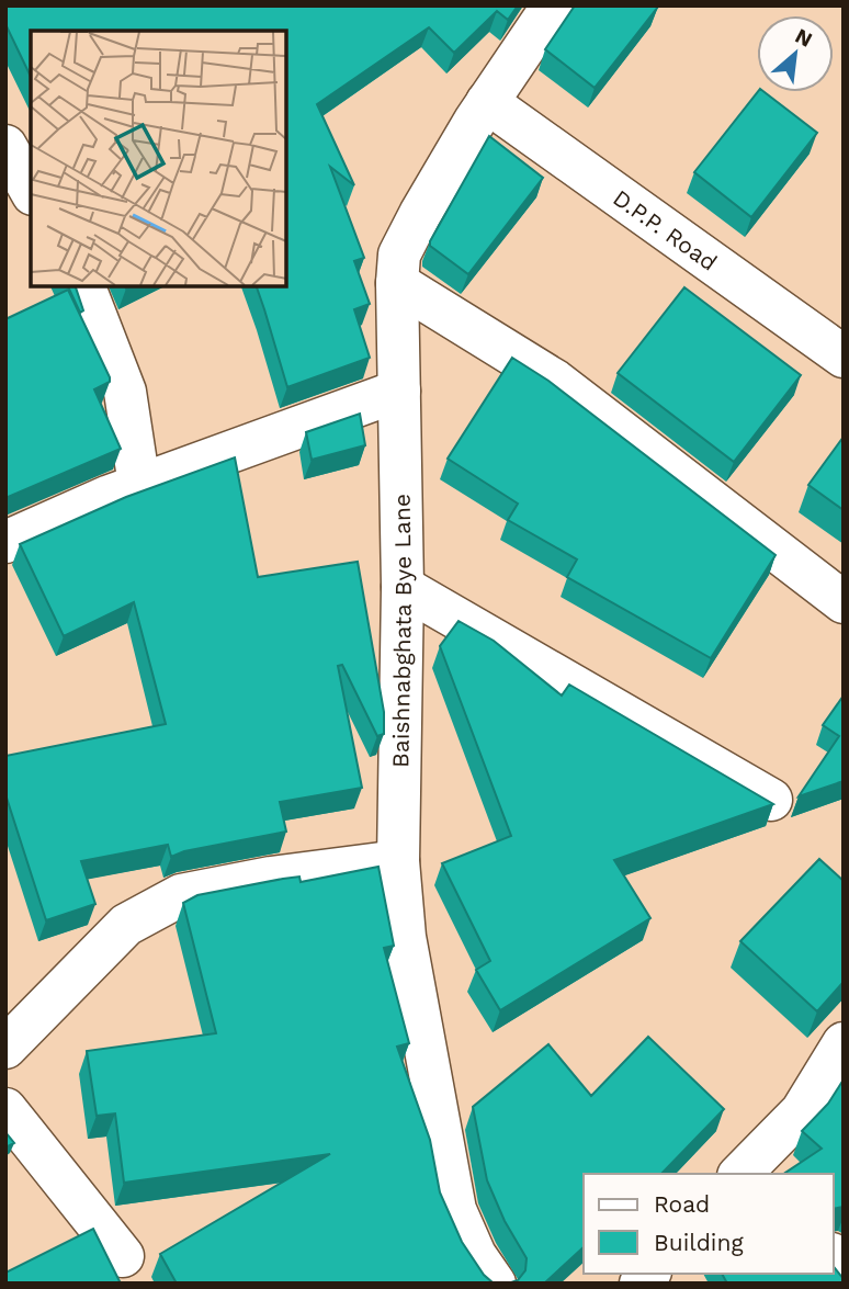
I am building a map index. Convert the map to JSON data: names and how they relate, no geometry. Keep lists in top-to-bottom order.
{
  "streets": {
    "street": ["D.P.P. Road", "Baishnabghata Bye Lane"]
  },
  "crossings": [
    ["D.P.P. Road", "Baishnabghata Bye Lane"]
  ],
  "legend": ["Road", "Building"],
  "north": "top right"
}
